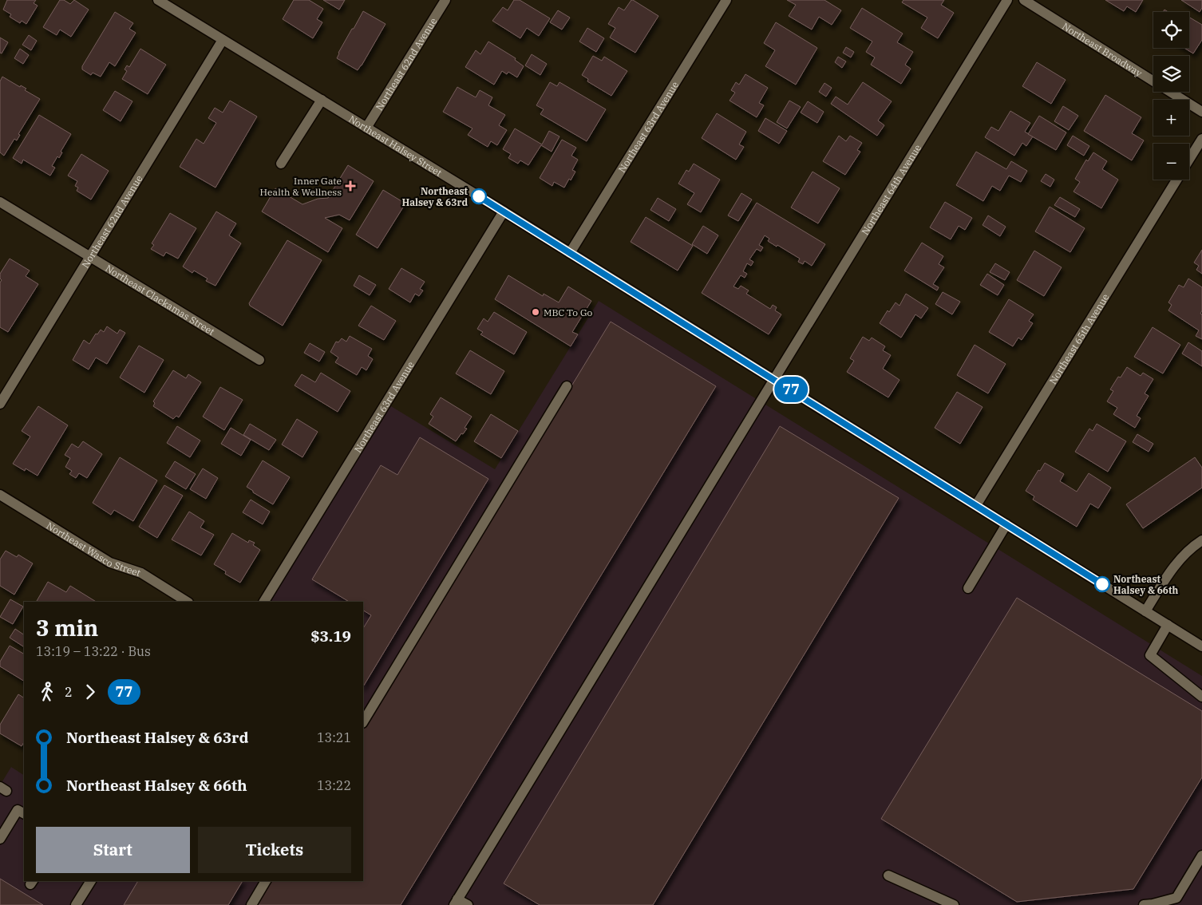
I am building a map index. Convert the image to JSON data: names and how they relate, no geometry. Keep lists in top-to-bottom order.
{
  "streets": {
    "street": [
      "Northeast Broadway",
      "Northeast 62nd Avenue",
      "Northeast 63rd Avenue",
      "Northeast Halsey Street",
      "Northeast 64th Avenue",
      "Northeast Clackamas Street",
      "Northeast 65th Avenue",
      "Northeast Wasco Street"
    ]
  },
  "crossings": [
    ["Northeast 62nd Avenue", "Northeast Halsey Street"],
    ["Northeast 62nd Avenue", "Northeast Clackamas Street"],
    ["Northeast 63rd Avenue", "Northeast Halsey Street"],
    ["Northeast Halsey Street", "Northeast 64th Avenue"],
    ["Northeast Halsey Street", "Northeast 65th Avenue"]
  ],
  "places": {
    "health": ["Inner Gate Health & Wellness"],
    "other": ["Northeast Halsey & 63rd", "MBC To Go", "Northeast Halsey & 66th"]
  },
  "lines": ["bus line 77"],
  "page": {
    "on_map": "77",
    "map_buttons": ["+", "−"],
    "heading": ["3 min", "13:19 – 13:22 · Bus", "$3.19"],
    "legs": ["2", "77"],
    "list": [
      {
        "name": "Northeast Halsey & 63rd",
        "value": "13:21"
      },
      {
        "name": "Northeast Halsey & 66th",
        "value": "13:22"
      }
    ],
    "buttons": ["Start", "Tickets"]
  }
}
